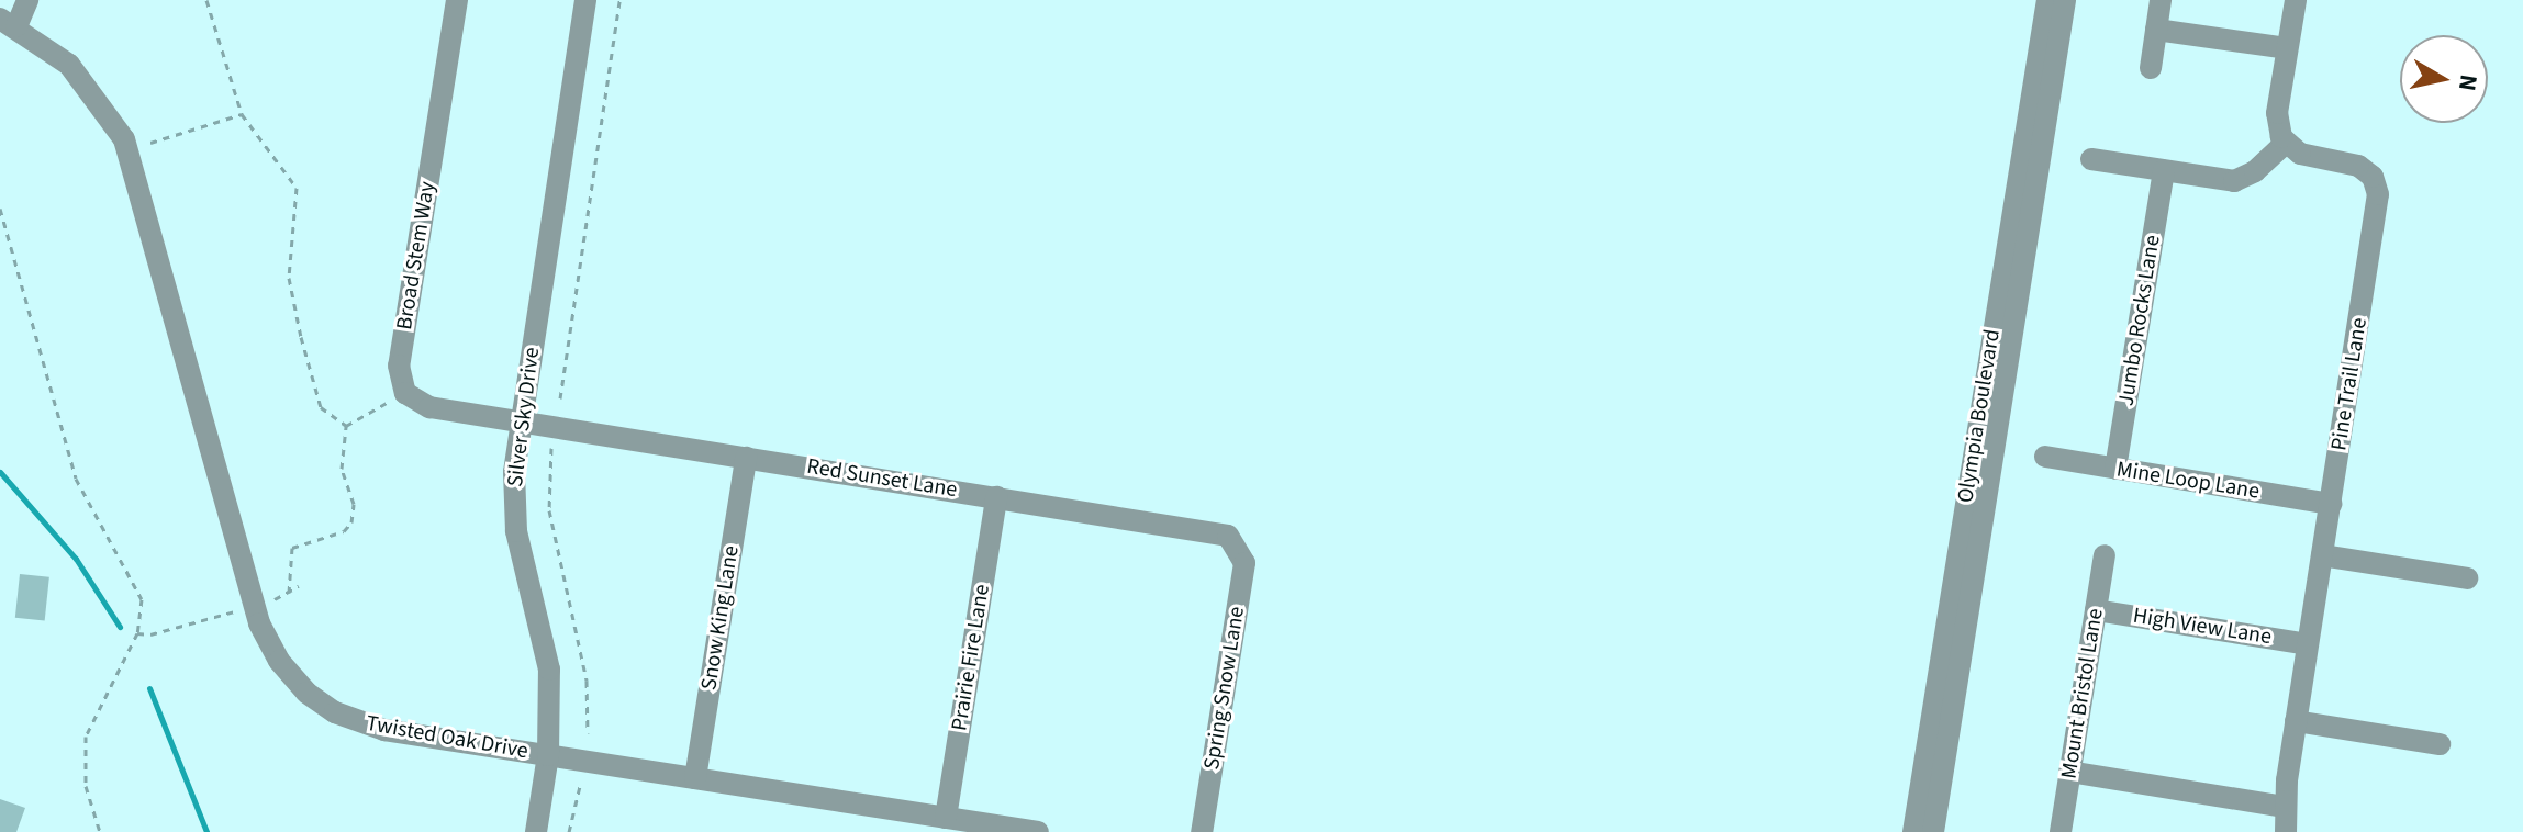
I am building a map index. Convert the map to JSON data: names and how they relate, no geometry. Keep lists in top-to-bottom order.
{
  "streets": {
    "street": [
      "Broad Stem Way",
      "Jumbo Rocks Lane",
      "Pine Trail Lane",
      "Olympia Boulevard",
      "Silver Sky Drive",
      "Red Sunset Lane",
      "Mine Loop Lane",
      "Snow King Lane",
      "High View Lane",
      "Prairie Fire Lane",
      "Spring Snow Lane",
      "Mount Bristol Lane",
      "Twisted Oak Drive"
    ]
  },
  "crossings": [
    ["Jumbo Rocks Lane", "Mine Loop Lane"],
    ["Pine Trail Lane", "Mine Loop Lane"],
    ["Pine Trail Lane", "High View Lane"],
    ["Silver Sky Drive", "Red Sunset Lane"],
    ["Silver Sky Drive", "Twisted Oak Drive"],
    ["Red Sunset Lane", "Snow King Lane"],
    ["Red Sunset Lane", "Prairie Fire Lane"],
    ["Red Sunset Lane", "Spring Snow Lane"],
    ["Snow King Lane", "Twisted Oak Drive"],
    ["High View Lane", "Mount Bristol Lane"],
    ["Prairie Fire Lane", "Twisted Oak Drive"]
  ],
  "north": "right"
}
